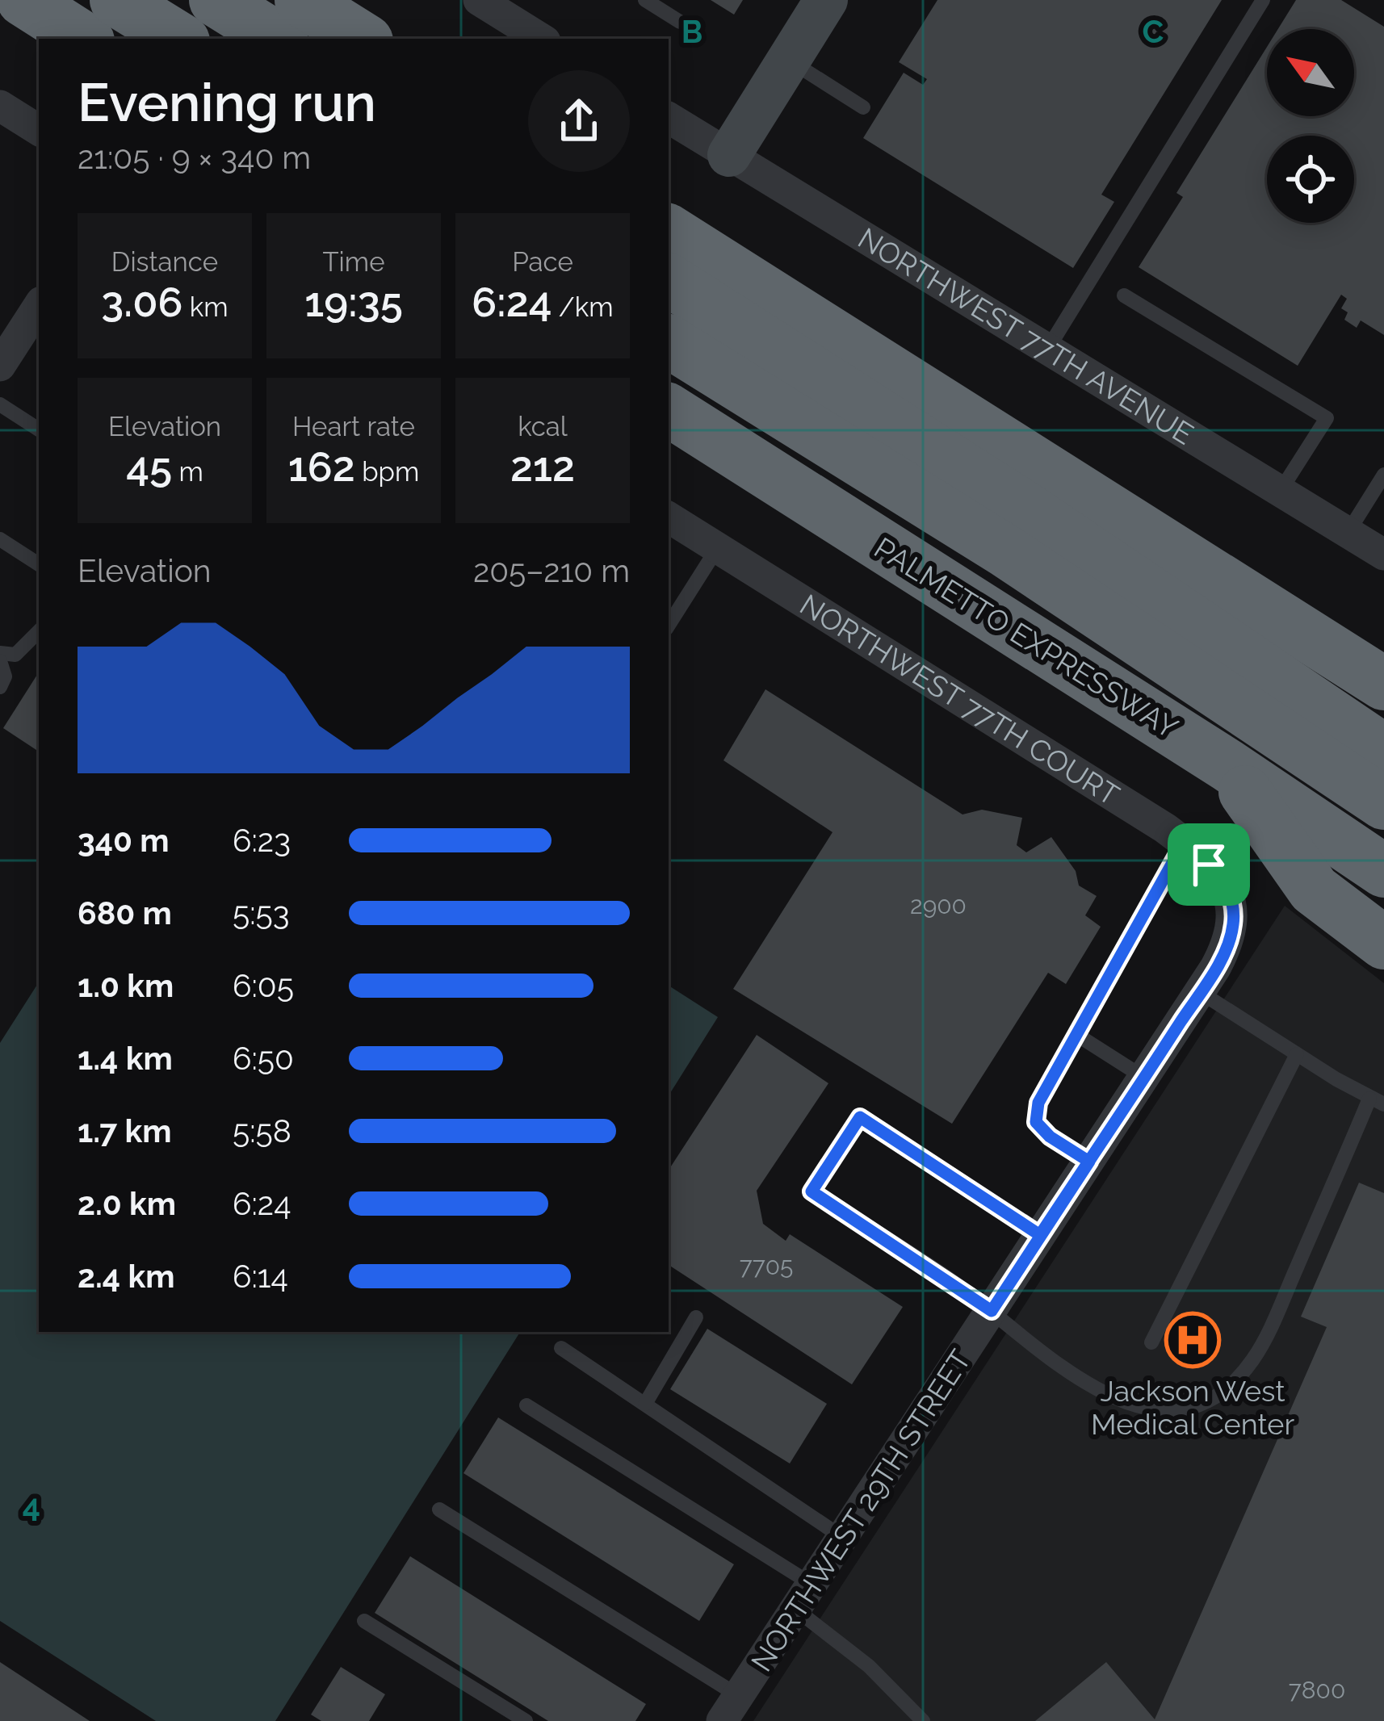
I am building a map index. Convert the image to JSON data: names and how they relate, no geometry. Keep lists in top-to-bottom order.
{
  "streets": {
    "highway": ["PALMETTO EXPRESSWAY"],
    "street": ["NORTHWEST 77TH AVENUE", "NORTHWEST 77TH COURT", "NORTHWEST 29TH STREET"]
  },
  "crossings": [
    ["NORTHWEST 77TH COURT", "NORTHWEST 29TH STREET"]
  ],
  "places": {
    "hospital": ["Jackson West Medical Center"]
  },
  "house_numbers": ["2900", "7705", "7800"],
  "north": "top left",
  "page": {
    "heading": ["Evening run", "21:05 · 9 × 340 m"],
    "stats": [
      ["Distance", "3.06 km"],
      ["Time", "19:35"],
      ["Pace", "6:24 /km"],
      ["Elevation", "45 m"],
      ["Heart rate", "162 bpm"],
      ["kcal", "212"]
    ],
    "chart": ["Elevation", "205–210 m"],
    "list": [
      {
        "name": "340 m",
        "note": "6:23"
      },
      {
        "name": "680 m",
        "note": "5:53"
      },
      {
        "name": "1.0 km",
        "note": "6:05"
      },
      {
        "name": "1.4 km",
        "note": "6:50"
      },
      {
        "name": "1.7 km",
        "note": "5:58"
      },
      {
        "name": "2.0 km",
        "note": "6:24"
      },
      {
        "name": "2.4 km",
        "note": "6:14"
      }
    ]
  },
  "grid": {
    "columns": ["B", "C"],
    "rows": ["4"]
  }
}
